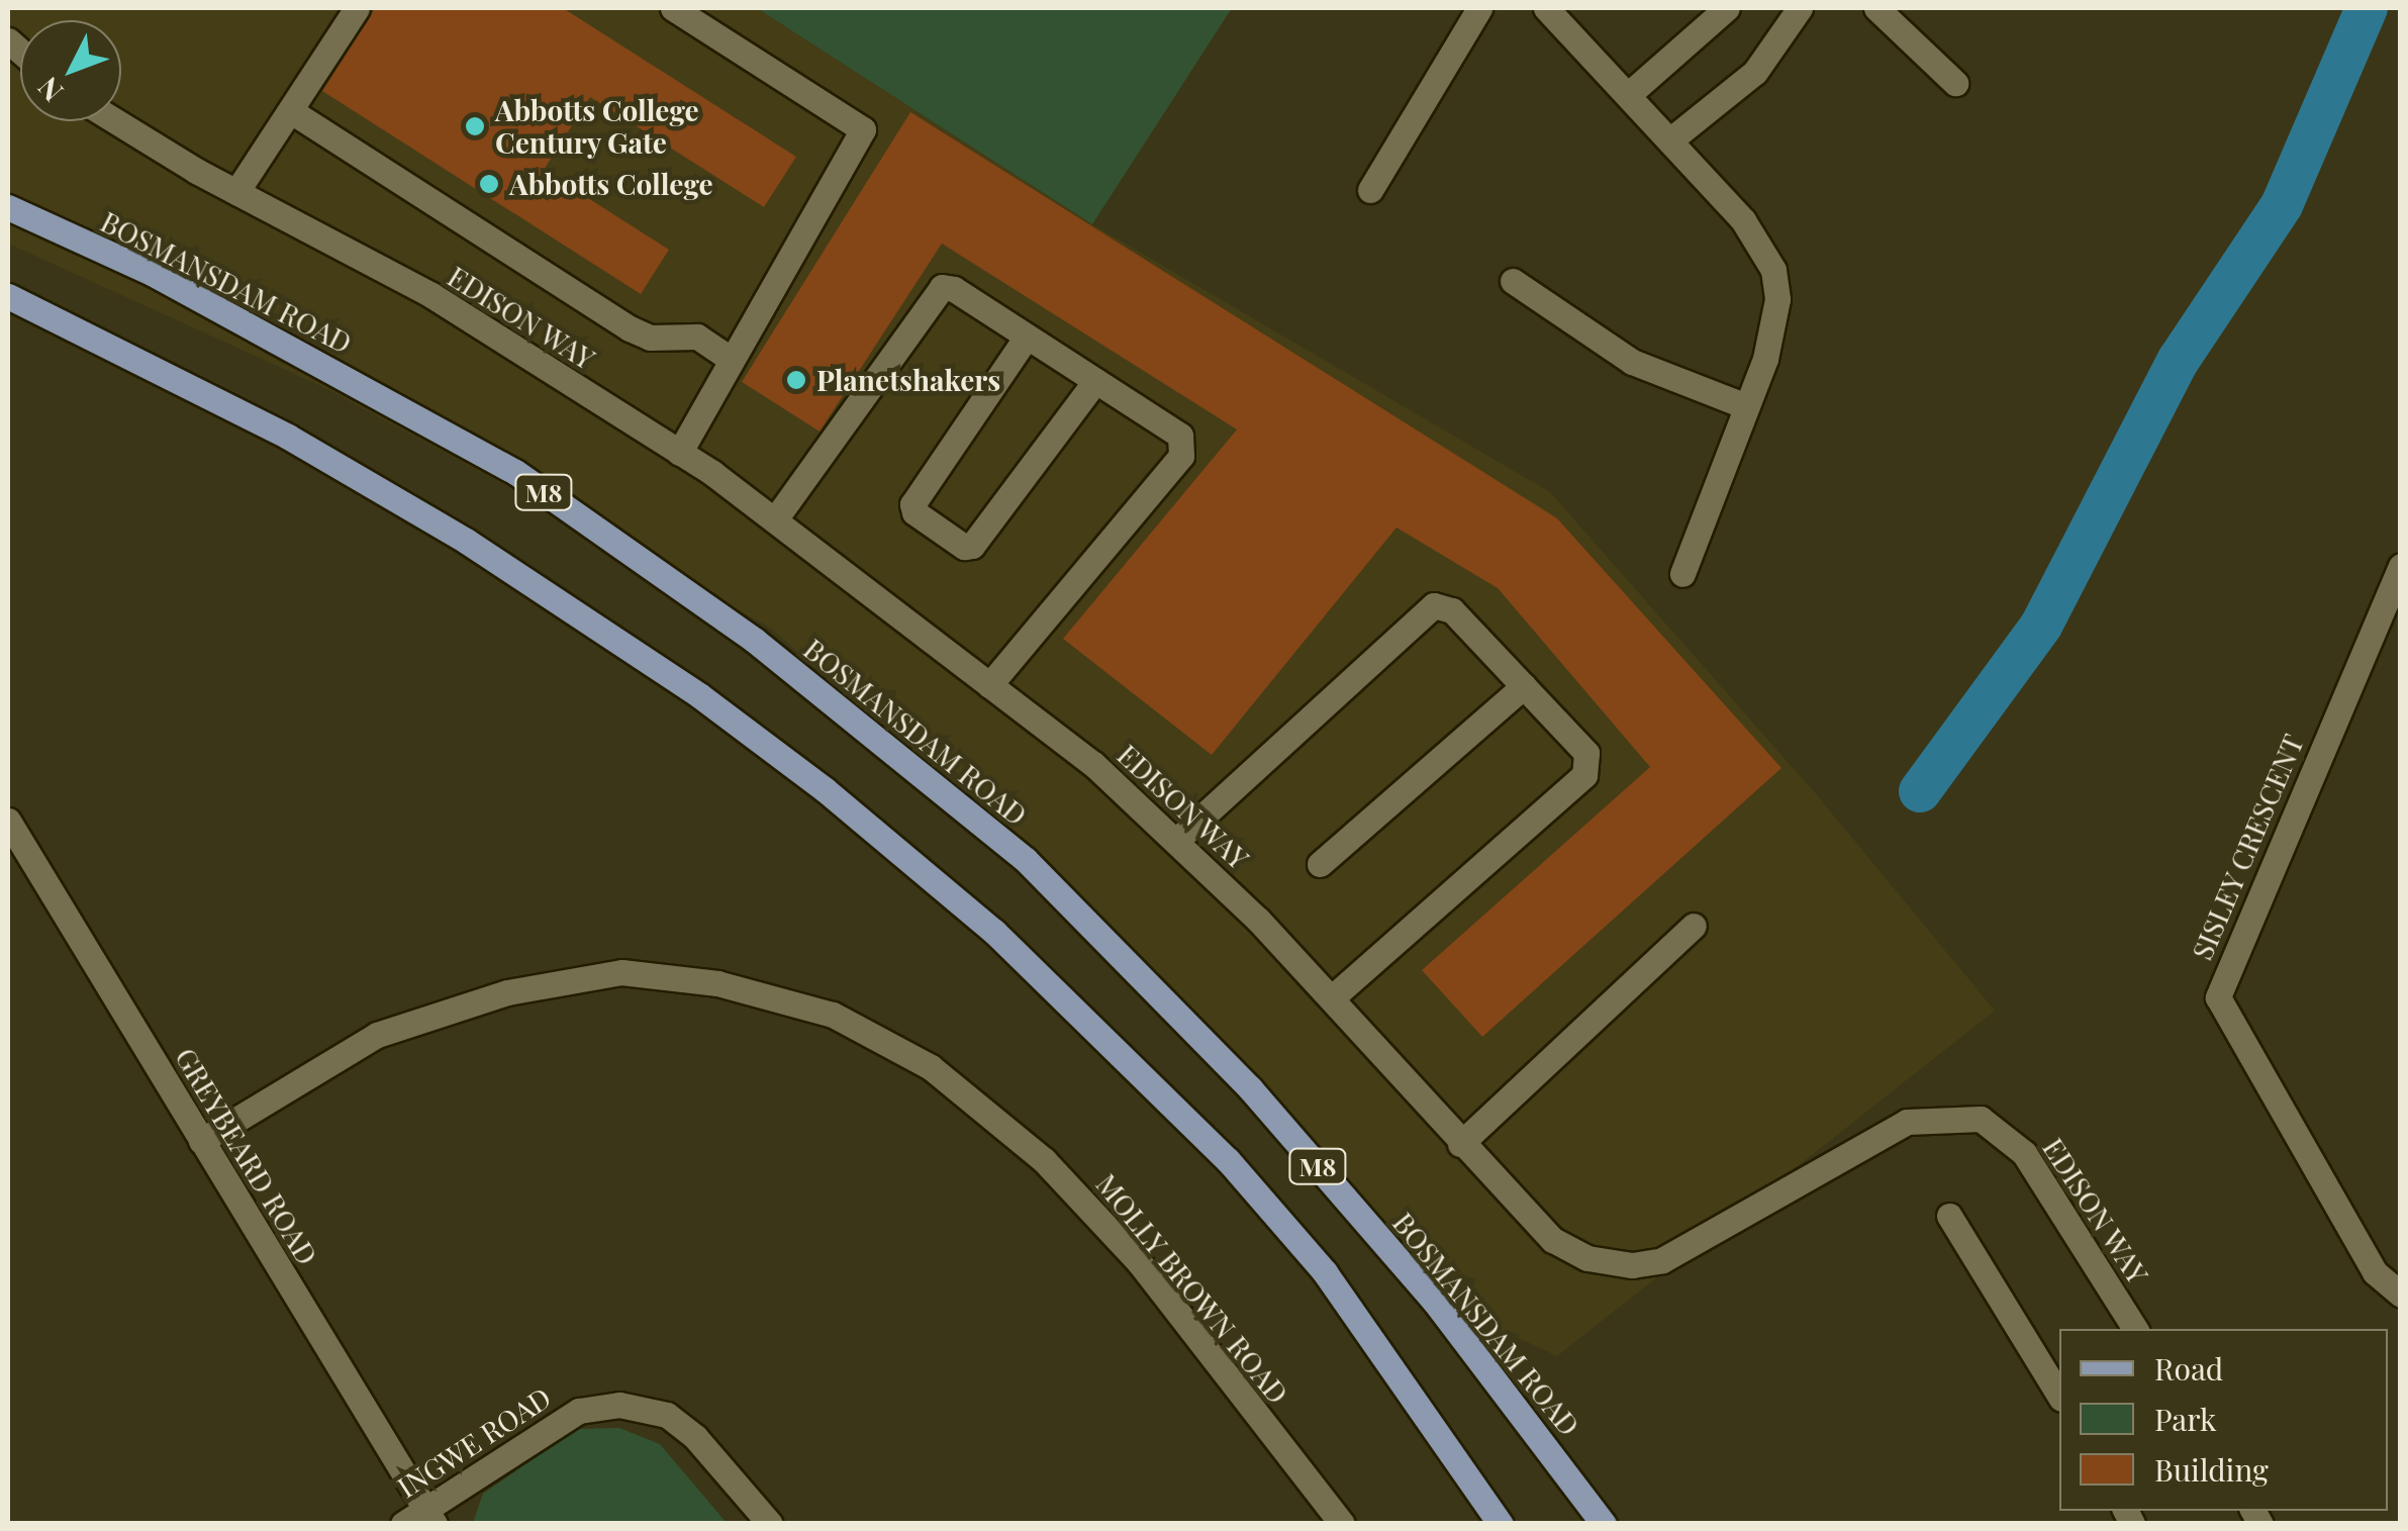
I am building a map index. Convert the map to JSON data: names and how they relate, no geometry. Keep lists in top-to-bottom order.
{
  "streets": {
    "main road": ["BOSMANSDAM ROAD", "M8"],
    "street": [
      "EDISON WAY",
      "SISLEY CRESCENT",
      "GREYBEARD ROAD",
      "MOLLY BROWN ROAD",
      "INGWE ROAD"
    ]
  },
  "crossings": [
    ["GREYBEARD ROAD", "MOLLY BROWN ROAD"],
    ["GREYBEARD ROAD", "INGWE ROAD"]
  ],
  "places": ["Abbotts College Century Gate", "Abbotts College", "Planetshakers"],
  "legend": ["Road", "Park", "Building"],
  "north": "bottom left"
}
